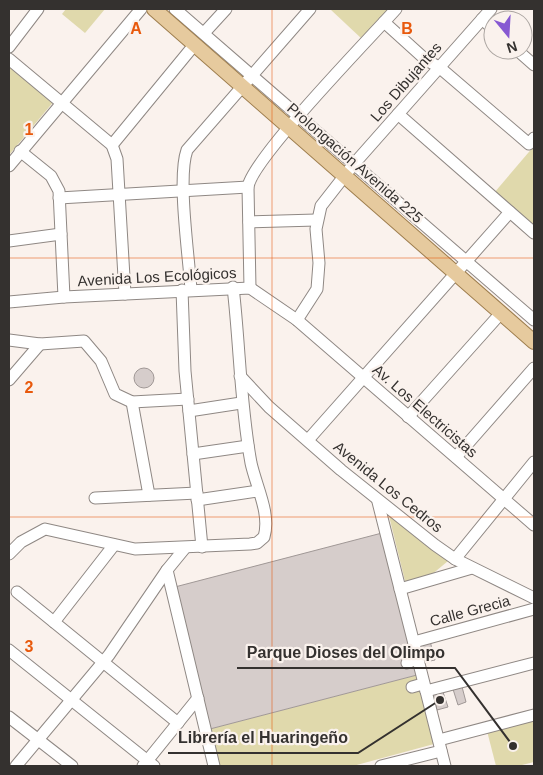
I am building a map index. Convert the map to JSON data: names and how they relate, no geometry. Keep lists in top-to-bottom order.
{
  "streets": {
    "main road": ["Prolongación Avenida 225"],
    "street": [
      "Los Dibujantes",
      "Avenida Los Ecológicos",
      "Av. Los Electricistas",
      "Avenida Los Cedros",
      "Calle Grecia"
    ]
  },
  "crossings": [
    ["Los Dibujantes", "Prolongación Avenida 225"],
    ["Avenida Los Ecológicos", "Av. Los Electricistas"]
  ],
  "places": ["Librería el Huaringeño", "Parque Dioses del Olimpo"],
  "north": "bottom",
  "grid": {
    "columns": ["A", "B"],
    "rows": ["1", "2", "3"]
  }
}
